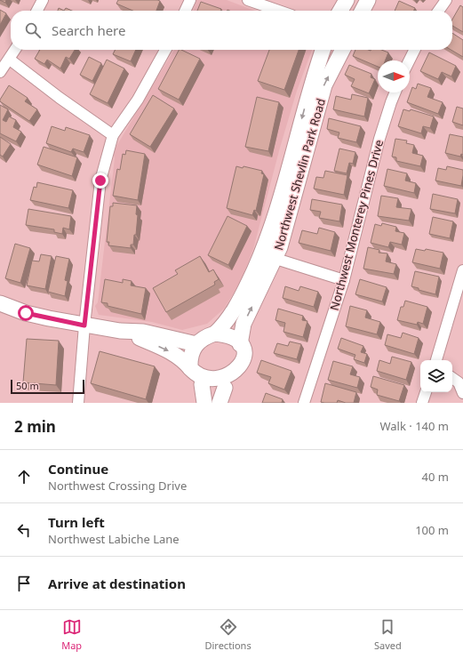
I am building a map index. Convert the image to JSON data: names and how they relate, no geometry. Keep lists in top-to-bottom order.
{
  "streets": {
    "main road": ["Northwest Shevlin Park Road"],
    "street": ["Northwest Monterey Pines Drive"]
  },
  "scale_bar": "50 m",
  "north": "right",
  "page": {
    "search": "Search here",
    "scale": "50 m",
    "heading": ["2 min", "Walk · 140 m"],
    "list": [
      ["Continue", "Northwest Crossing Drive", "40 m"],
      ["Turn left", "Northwest Labiche Lane", "100 m"],
      "Arrive at destination"
    ],
    "nav": ["Map", "Directions", "Saved"]
  }
}
